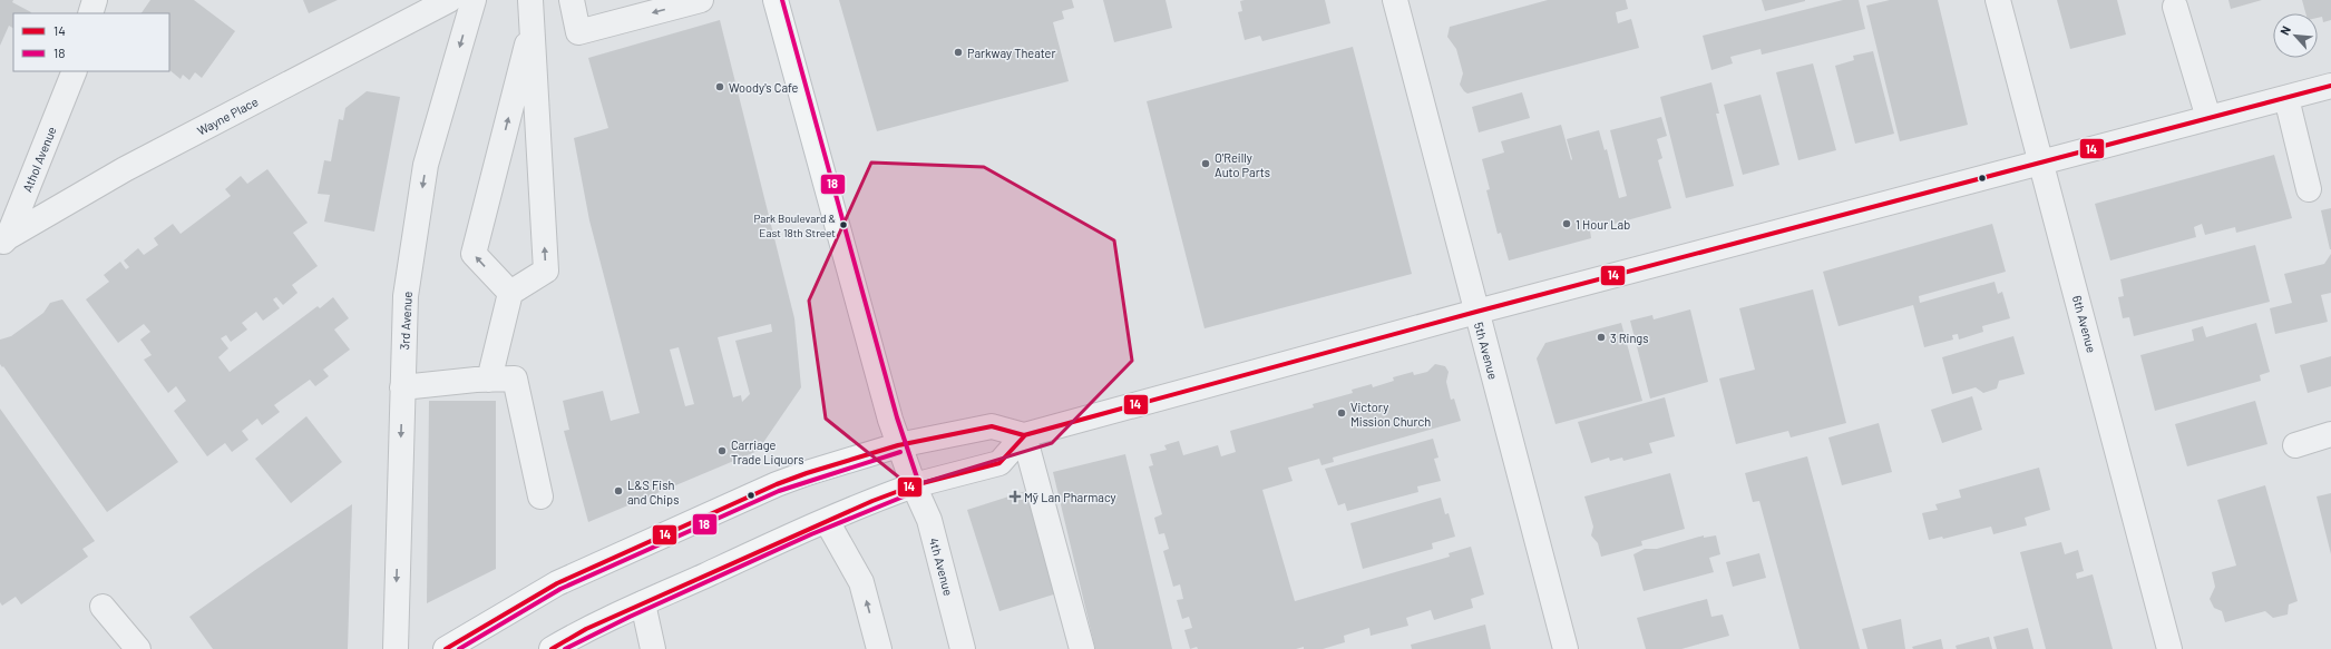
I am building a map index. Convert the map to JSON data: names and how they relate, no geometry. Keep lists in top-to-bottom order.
{
  "streets": {
    "street": [
      "Wayne Place",
      "Athol Avenue",
      "3rd Avenue",
      "6th Avenue",
      "5th Avenue",
      "4th Avenue"
    ]
  },
  "crossings": [
    ["Wayne Place", "Athol Avenue"]
  ],
  "places": {
    "other": [
      "Parkway Theater",
      "Woody's Cafe",
      "O'Reilly Auto Parts",
      "1 Hour Lab",
      "Park Boulevard & East 18th Street",
      "3 Rings",
      "Victory Mission Church",
      "Carriage Trade Liquors",
      "L&S Fish and Chips"
    ],
    "health": ["Mỹ Lan Pharmacy"]
  },
  "lines": ["transit line 18", "transit line 14"],
  "legend": ["14", "18"],
  "north": "top left"
}
